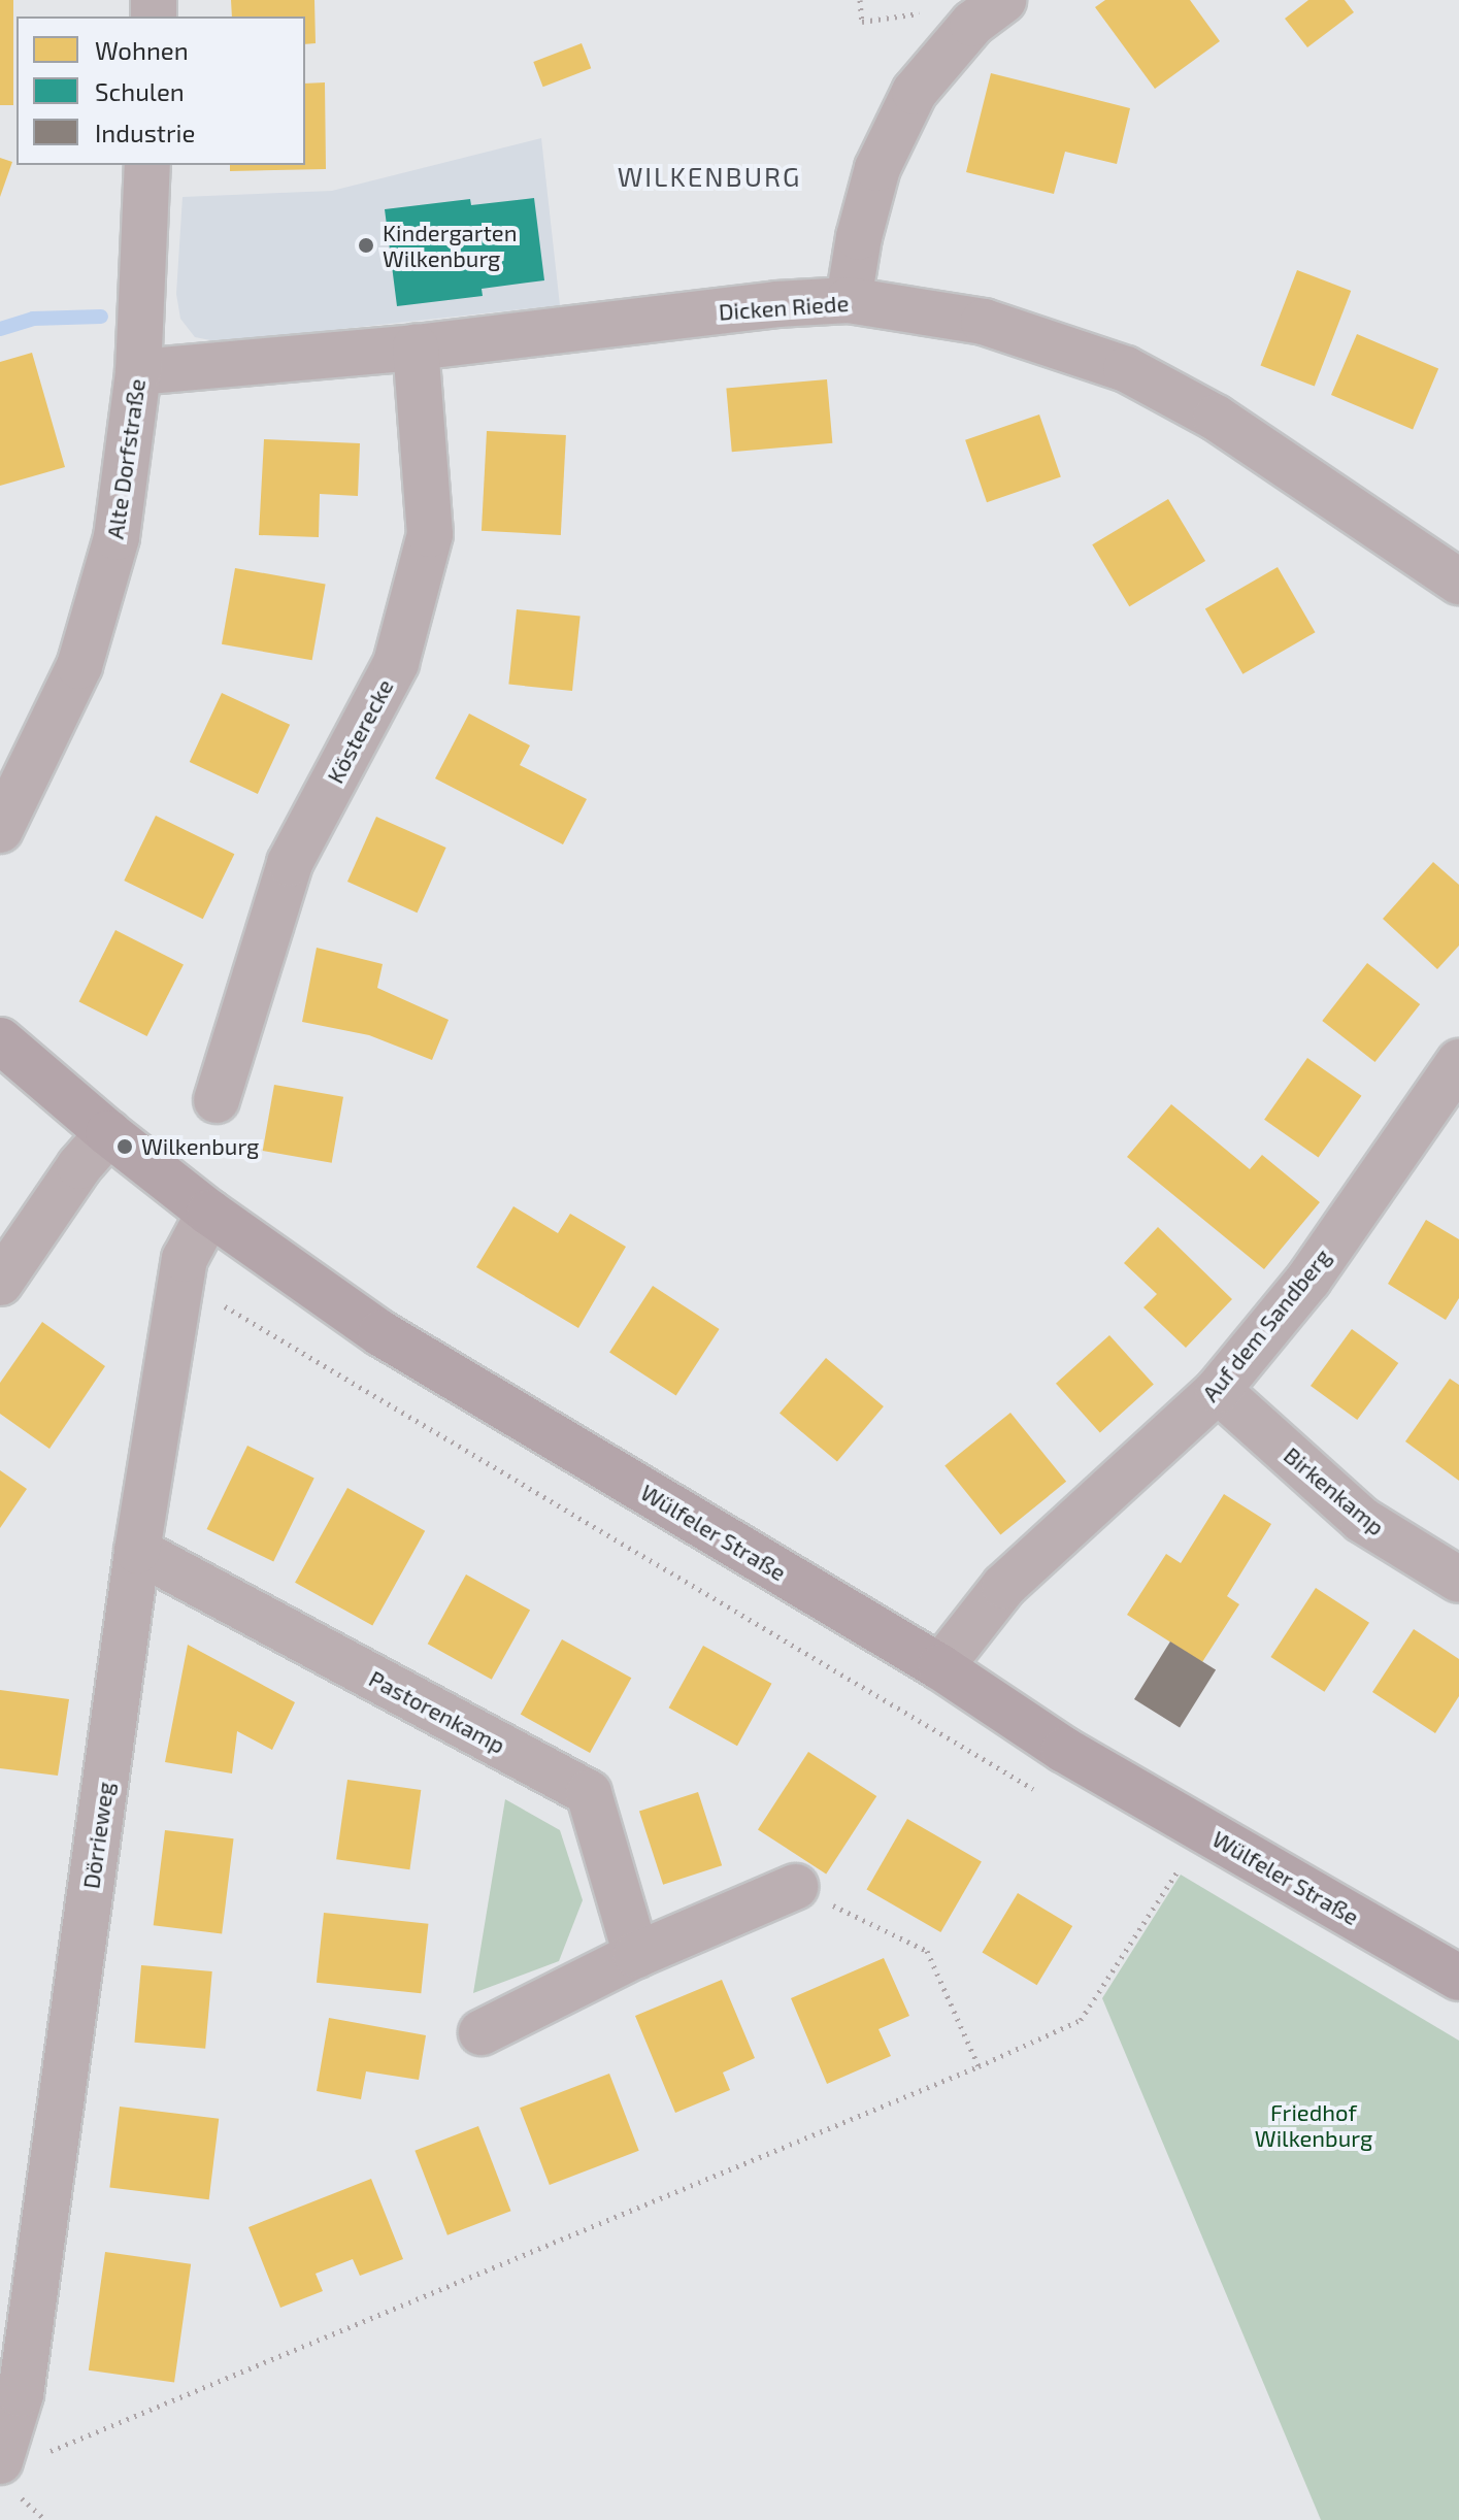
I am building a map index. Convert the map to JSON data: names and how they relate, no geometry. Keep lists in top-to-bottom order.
{
  "streets": {
    "main road": ["Wülfeler Straße"],
    "street": [
      "Dicken Riede",
      "Alte Dorfstraße",
      "Kösterecke",
      "Auf dem Sandberg",
      "Birkenkamp",
      "Pastorenkamp",
      "Dörrieweg"
    ]
  },
  "crossings": [
    ["Dicken Riede", "Alte Dorfstraße"],
    ["Dicken Riede", "Kösterecke"],
    ["Auf dem Sandberg", "Birkenkamp"],
    ["Auf dem Sandberg", "Wülfeler Straße"],
    ["Wülfeler Straße", "Dörrieweg"],
    ["Pastorenkamp", "Dörrieweg"]
  ],
  "districts": ["WILKENBURG"],
  "parks": ["Friedhof Wilkenburg"],
  "places": ["Kindergarten Wilkenburg", "Wilkenburg"],
  "legend": ["Wohnen", "Schulen", "Industrie"]
}
